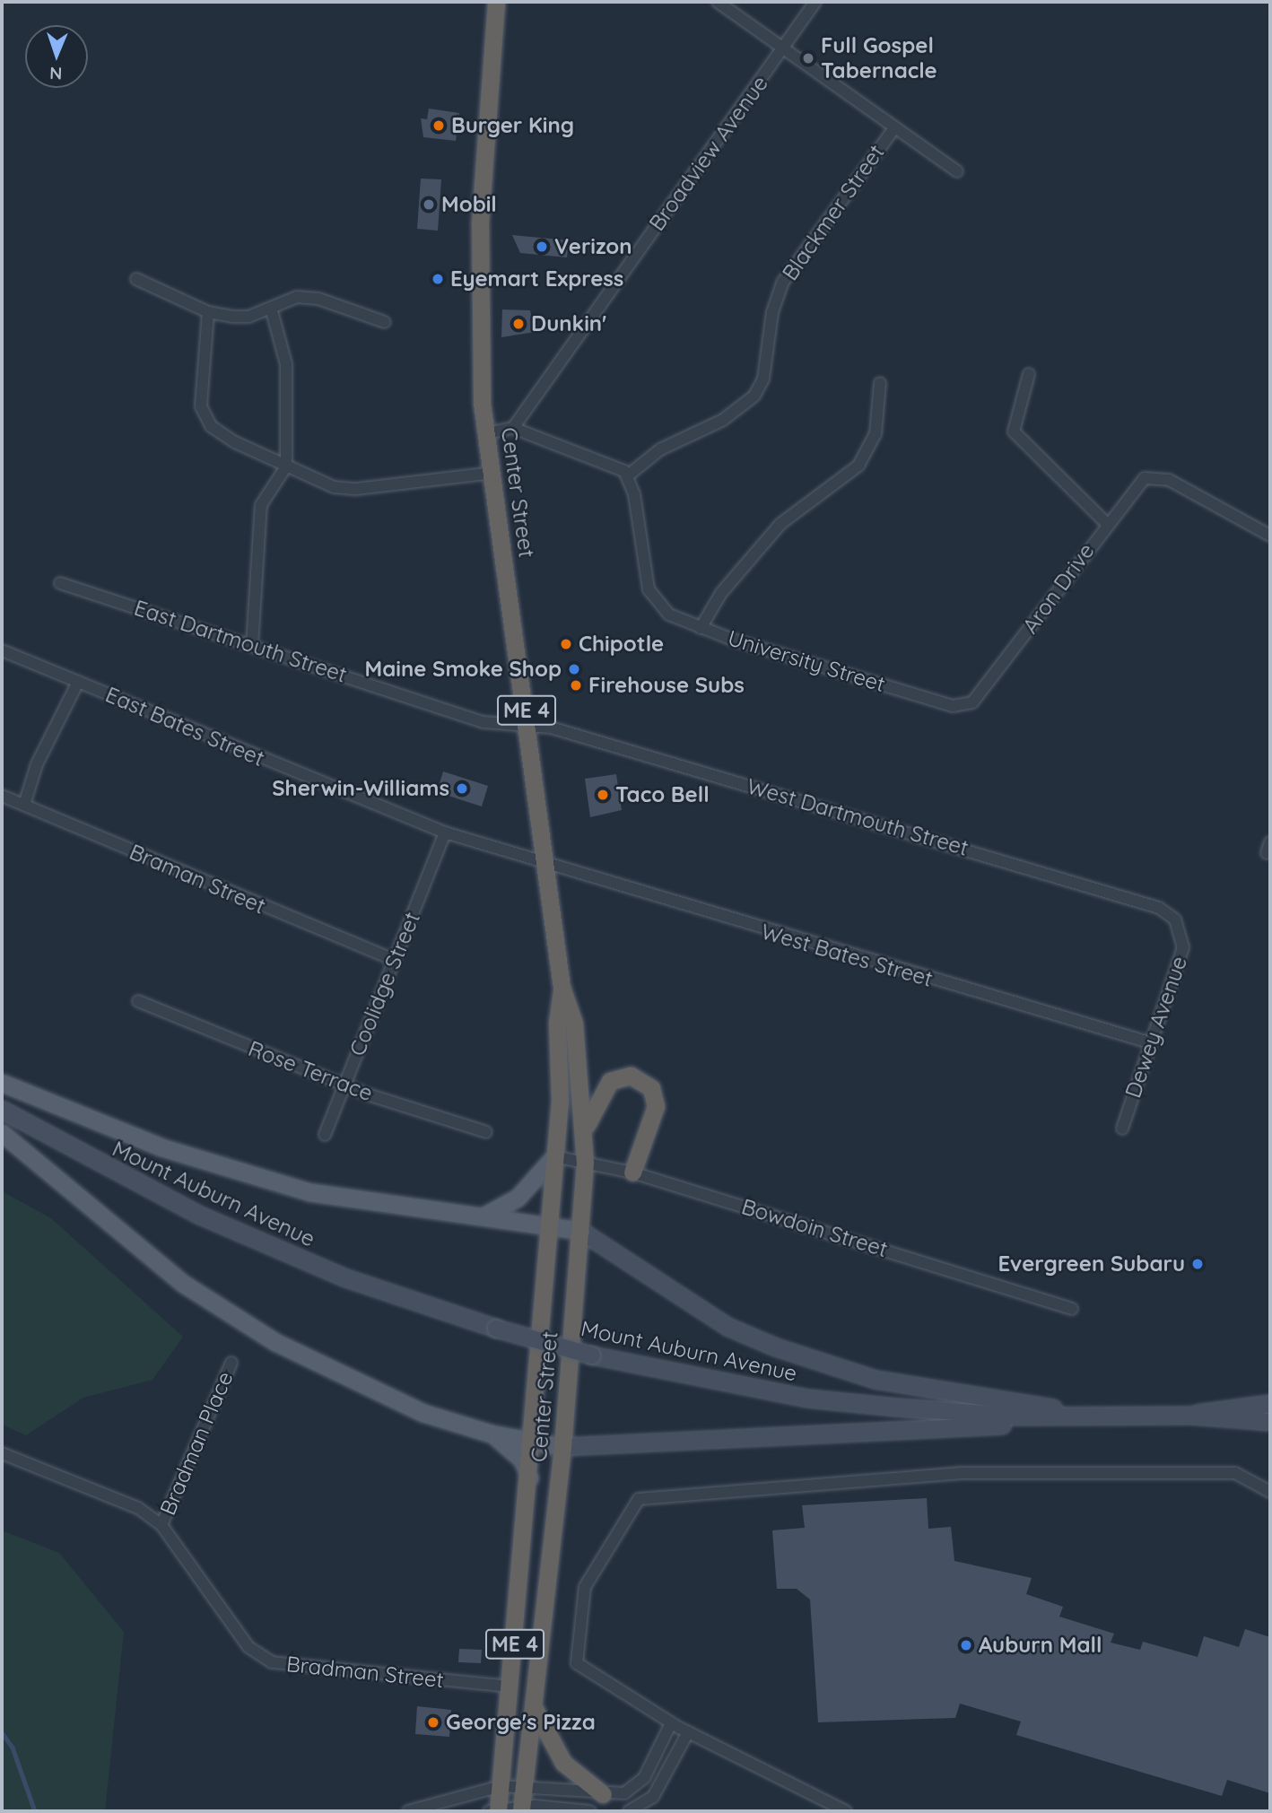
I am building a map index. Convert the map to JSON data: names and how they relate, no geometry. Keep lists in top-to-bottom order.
{
  "streets": {
    "highway": ["Center Street", "ME 4"],
    "main road": ["Mount Auburn Avenue"],
    "street": [
      "Broadview Avenue",
      "Blackmer Street",
      "Aron Drive",
      "East Dartmouth Street",
      "University Street",
      "East Bates Street",
      "West Dartmouth Street",
      "Braman Street",
      "West Bates Street",
      "Coolidge Street",
      "Dewey Avenue",
      "Rose Terrace",
      "Bowdoin Street",
      "Bradman Place",
      "Bradman Street"
    ]
  },
  "crossings": [
    ["Blackmer Street", "University Street"],
    ["Center Street", "East Dartmouth Street"],
    ["Center Street", "East Bates Street"],
    ["Center Street", "West Dartmouth Street"],
    ["Center Street", "West Bates Street"],
    ["Center Street", "Bowdoin Street"],
    ["Center Street", "Bradman Street"],
    ["Aron Drive", "University Street"],
    ["East Dartmouth Street", "West Dartmouth Street"],
    ["East Bates Street", "West Bates Street"],
    ["East Bates Street", "Coolidge Street"],
    ["West Dartmouth Street", "Dewey Avenue"],
    ["Braman Street", "Coolidge Street"],
    ["West Bates Street", "Dewey Avenue"],
    ["Coolidge Street", "Rose Terrace"],
    ["Bradman Place", "Bradman Street"]
  ],
  "places": [
    "Full Gospel Tabernacle",
    "Burger King",
    "Mobil",
    "Verizon",
    "Eyemart Express",
    "Dunkin'",
    "Chipotle",
    "Maine Smoke Shop",
    "Firehouse Subs",
    "Sherwin-Williams",
    "Taco Bell",
    "Evergreen Subaru",
    "Auburn Mall",
    "George's Pizza"
  ],
  "north": "bottom"
}
